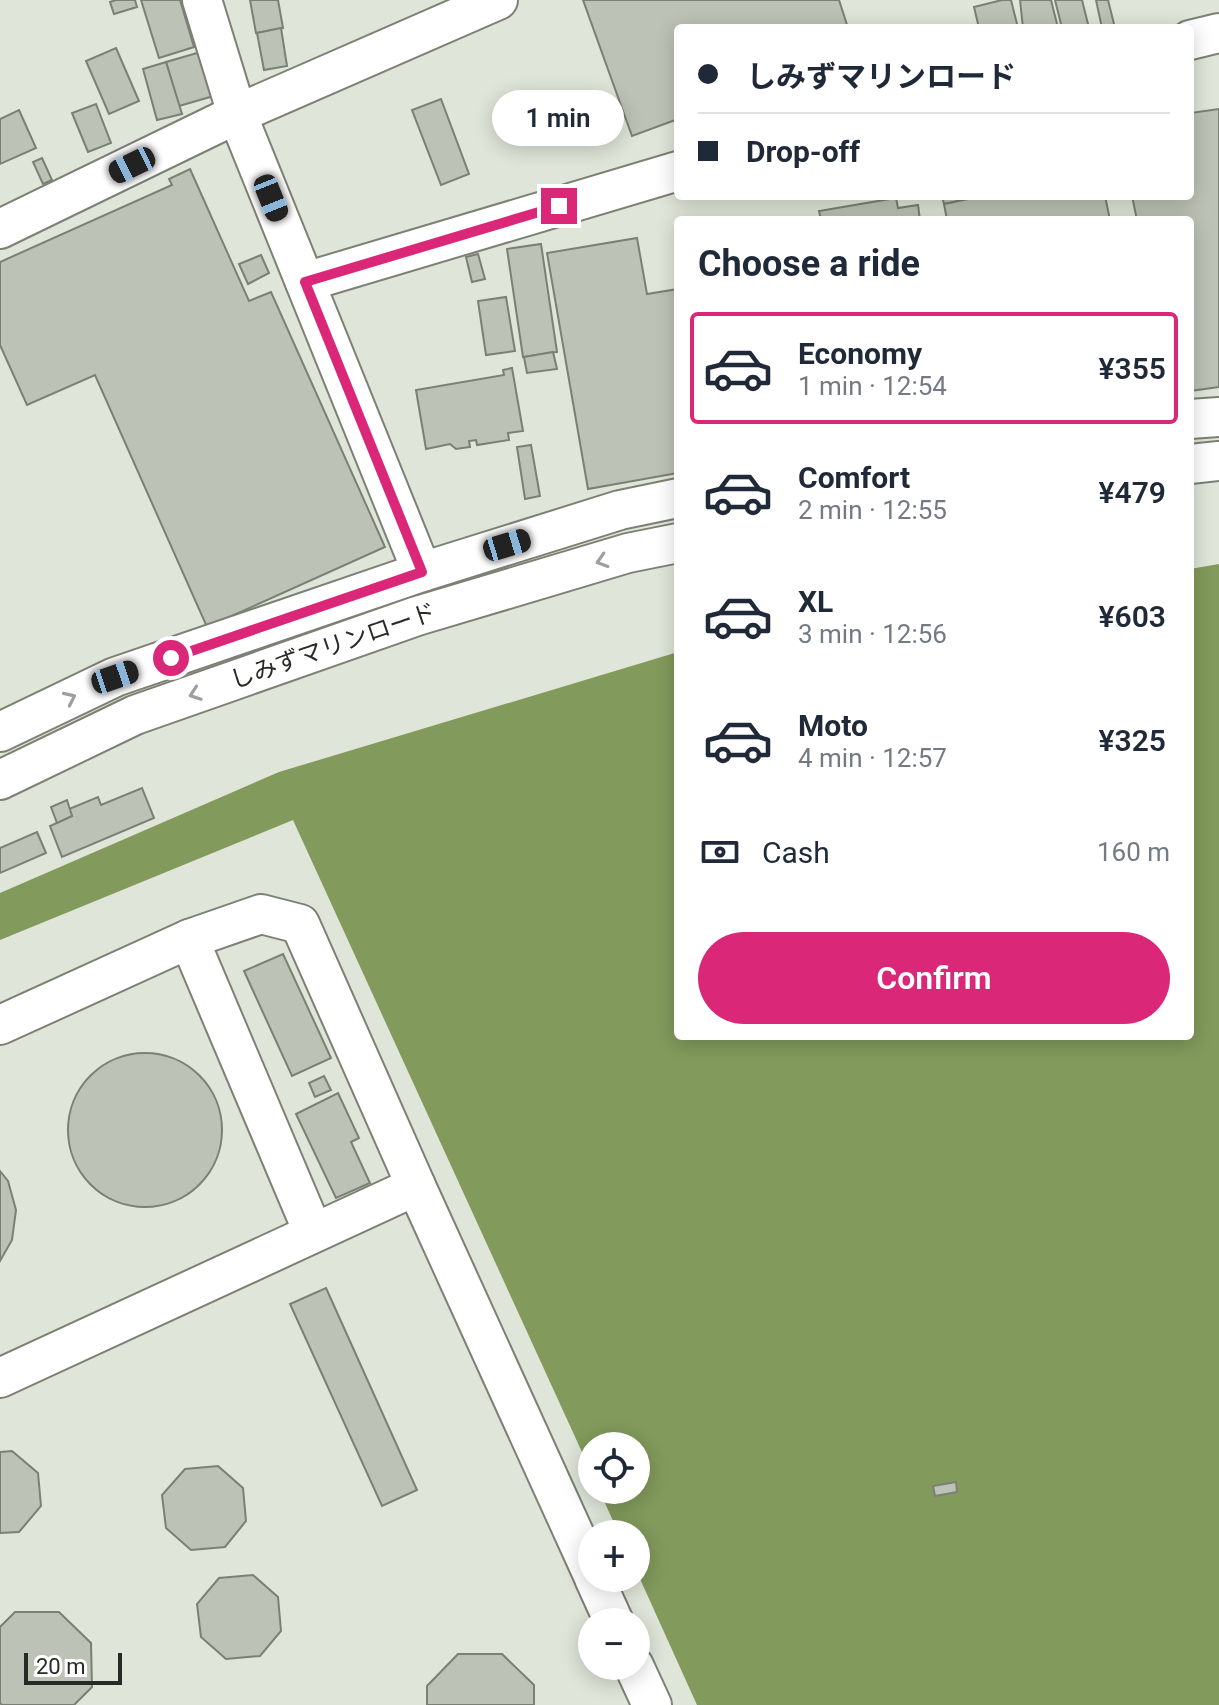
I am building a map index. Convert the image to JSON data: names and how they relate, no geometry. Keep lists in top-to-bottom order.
{
  "streets": {
    "street": ["しみずマリンロード"]
  },
  "scale_bar": "20 m",
  "page": {
    "banner": ["しみずマリンロード", "Drop-off"],
    "bubble": "1 min",
    "heading": "Choose a ride",
    "list": [
      {
        "name": "Economy",
        "note": "1 min · 12:54",
        "value": "¥355"
      },
      {
        "name": "Comfort",
        "note": "2 min · 12:55",
        "value": "¥479"
      },
      {
        "name": "XL",
        "note": "3 min · 12:56",
        "value": "¥603"
      },
      {
        "name": "Moto",
        "note": "4 min · 12:57",
        "value": "¥325"
      }
    ],
    "pay": ["Cash", "160 m"],
    "buttons": "Confirm",
    "map_buttons": ["+", "−"],
    "scale": "20 m"
  }
}
